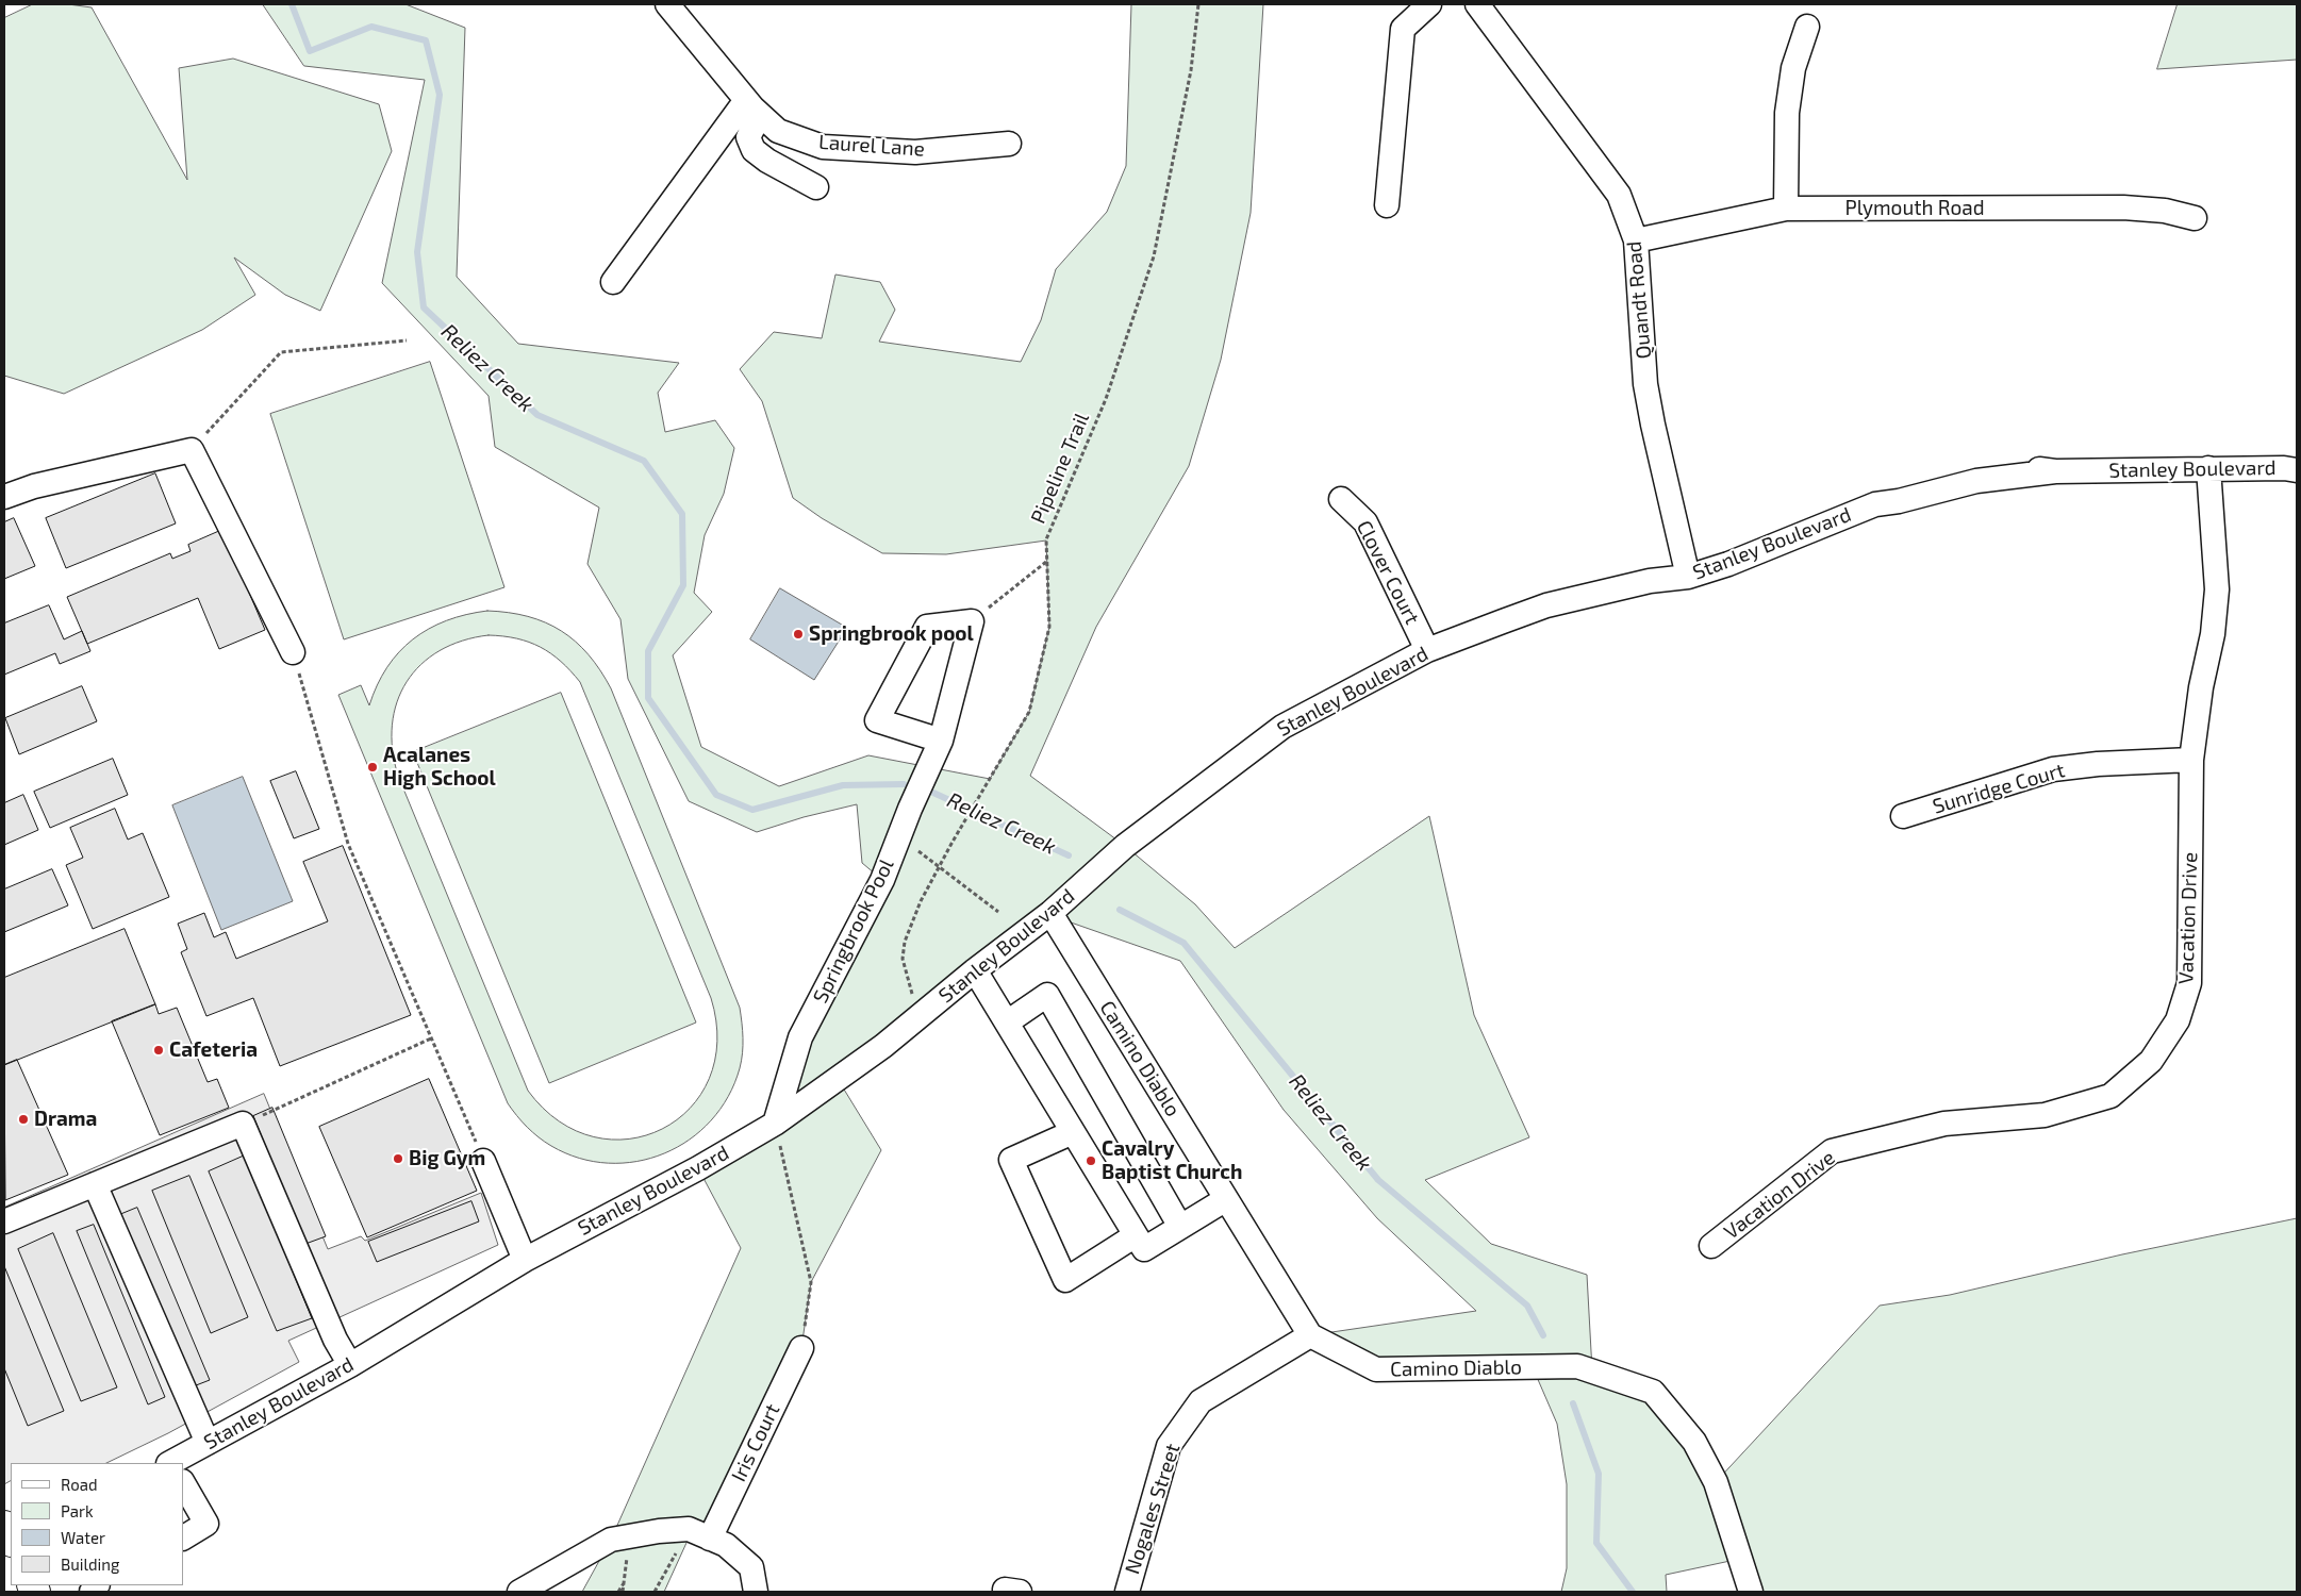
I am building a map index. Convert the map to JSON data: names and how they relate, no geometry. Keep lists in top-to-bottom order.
{
  "streets": {
    "street": [
      "Laurel Lane",
      "Plymouth Road",
      "Quandt Road",
      "Stanley Boulevard",
      "Clover Court",
      "Sunridge Court",
      "Vacation Drive",
      "Springbrook Pool",
      "Camino Diablo",
      "Iris Court",
      "Nogales Street"
    ],
    "path": ["Pipeline Trail"]
  },
  "crossings": [
    ["Plymouth Road", "Quandt Road"],
    ["Quandt Road", "Stanley Boulevard"],
    ["Pipeline Trail", "Stanley Boulevard"],
    ["Stanley Boulevard", "Clover Court"],
    ["Stanley Boulevard", "Vacation Drive"],
    ["Stanley Boulevard", "Springbrook Pool"],
    ["Stanley Boulevard", "Camino Diablo"],
    ["Sunridge Court", "Vacation Drive"],
    ["Camino Diablo", "Nogales Street"]
  ],
  "water": ["Reliez Creek"],
  "places": [
    "Springbrook pool",
    "Acalanes High School",
    "Cafeteria",
    "Drama",
    "Big Gym",
    "Cavalry Baptist Church"
  ],
  "legend": [
    "Road",
    "Park",
    "Water",
    "Building"
  ]
}
